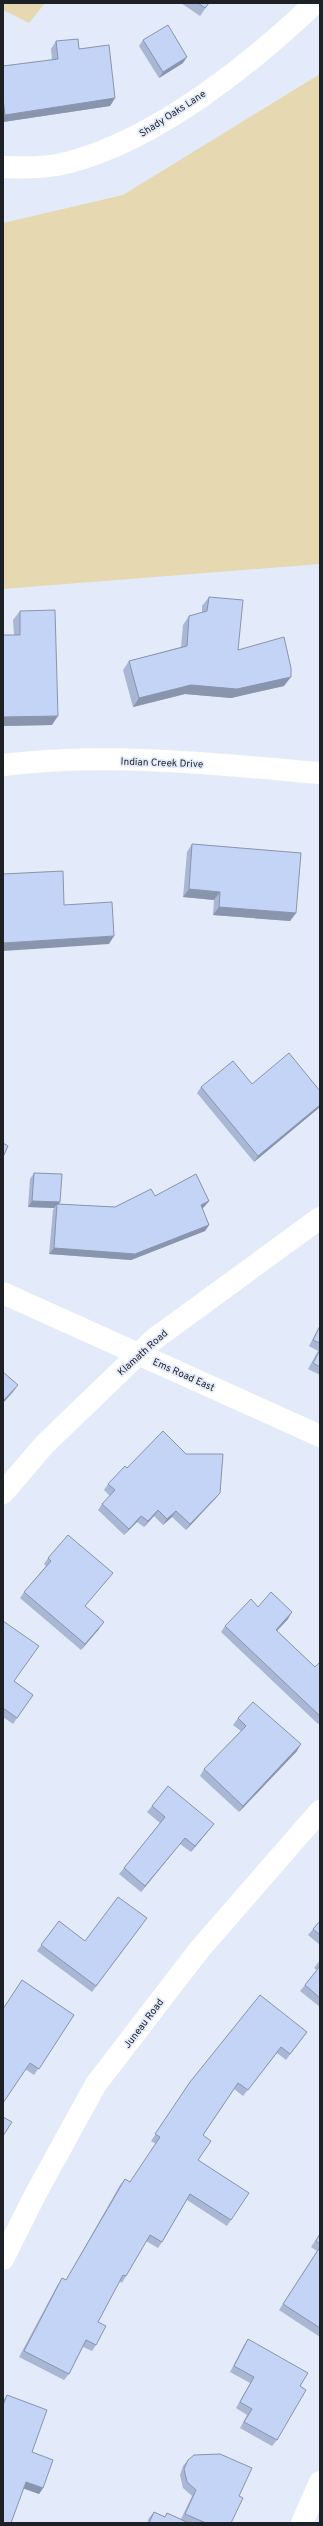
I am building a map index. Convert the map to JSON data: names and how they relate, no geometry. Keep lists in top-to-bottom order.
{
  "streets": {
    "street": [
      "Shady Oaks Lane",
      "Indian Creek Drive",
      "Klamath Road",
      "Ems Road East",
      "Juneau Road"
    ]
  },
  "crossings": [
    ["Klamath Road", "Ems Road East"]
  ]
}
